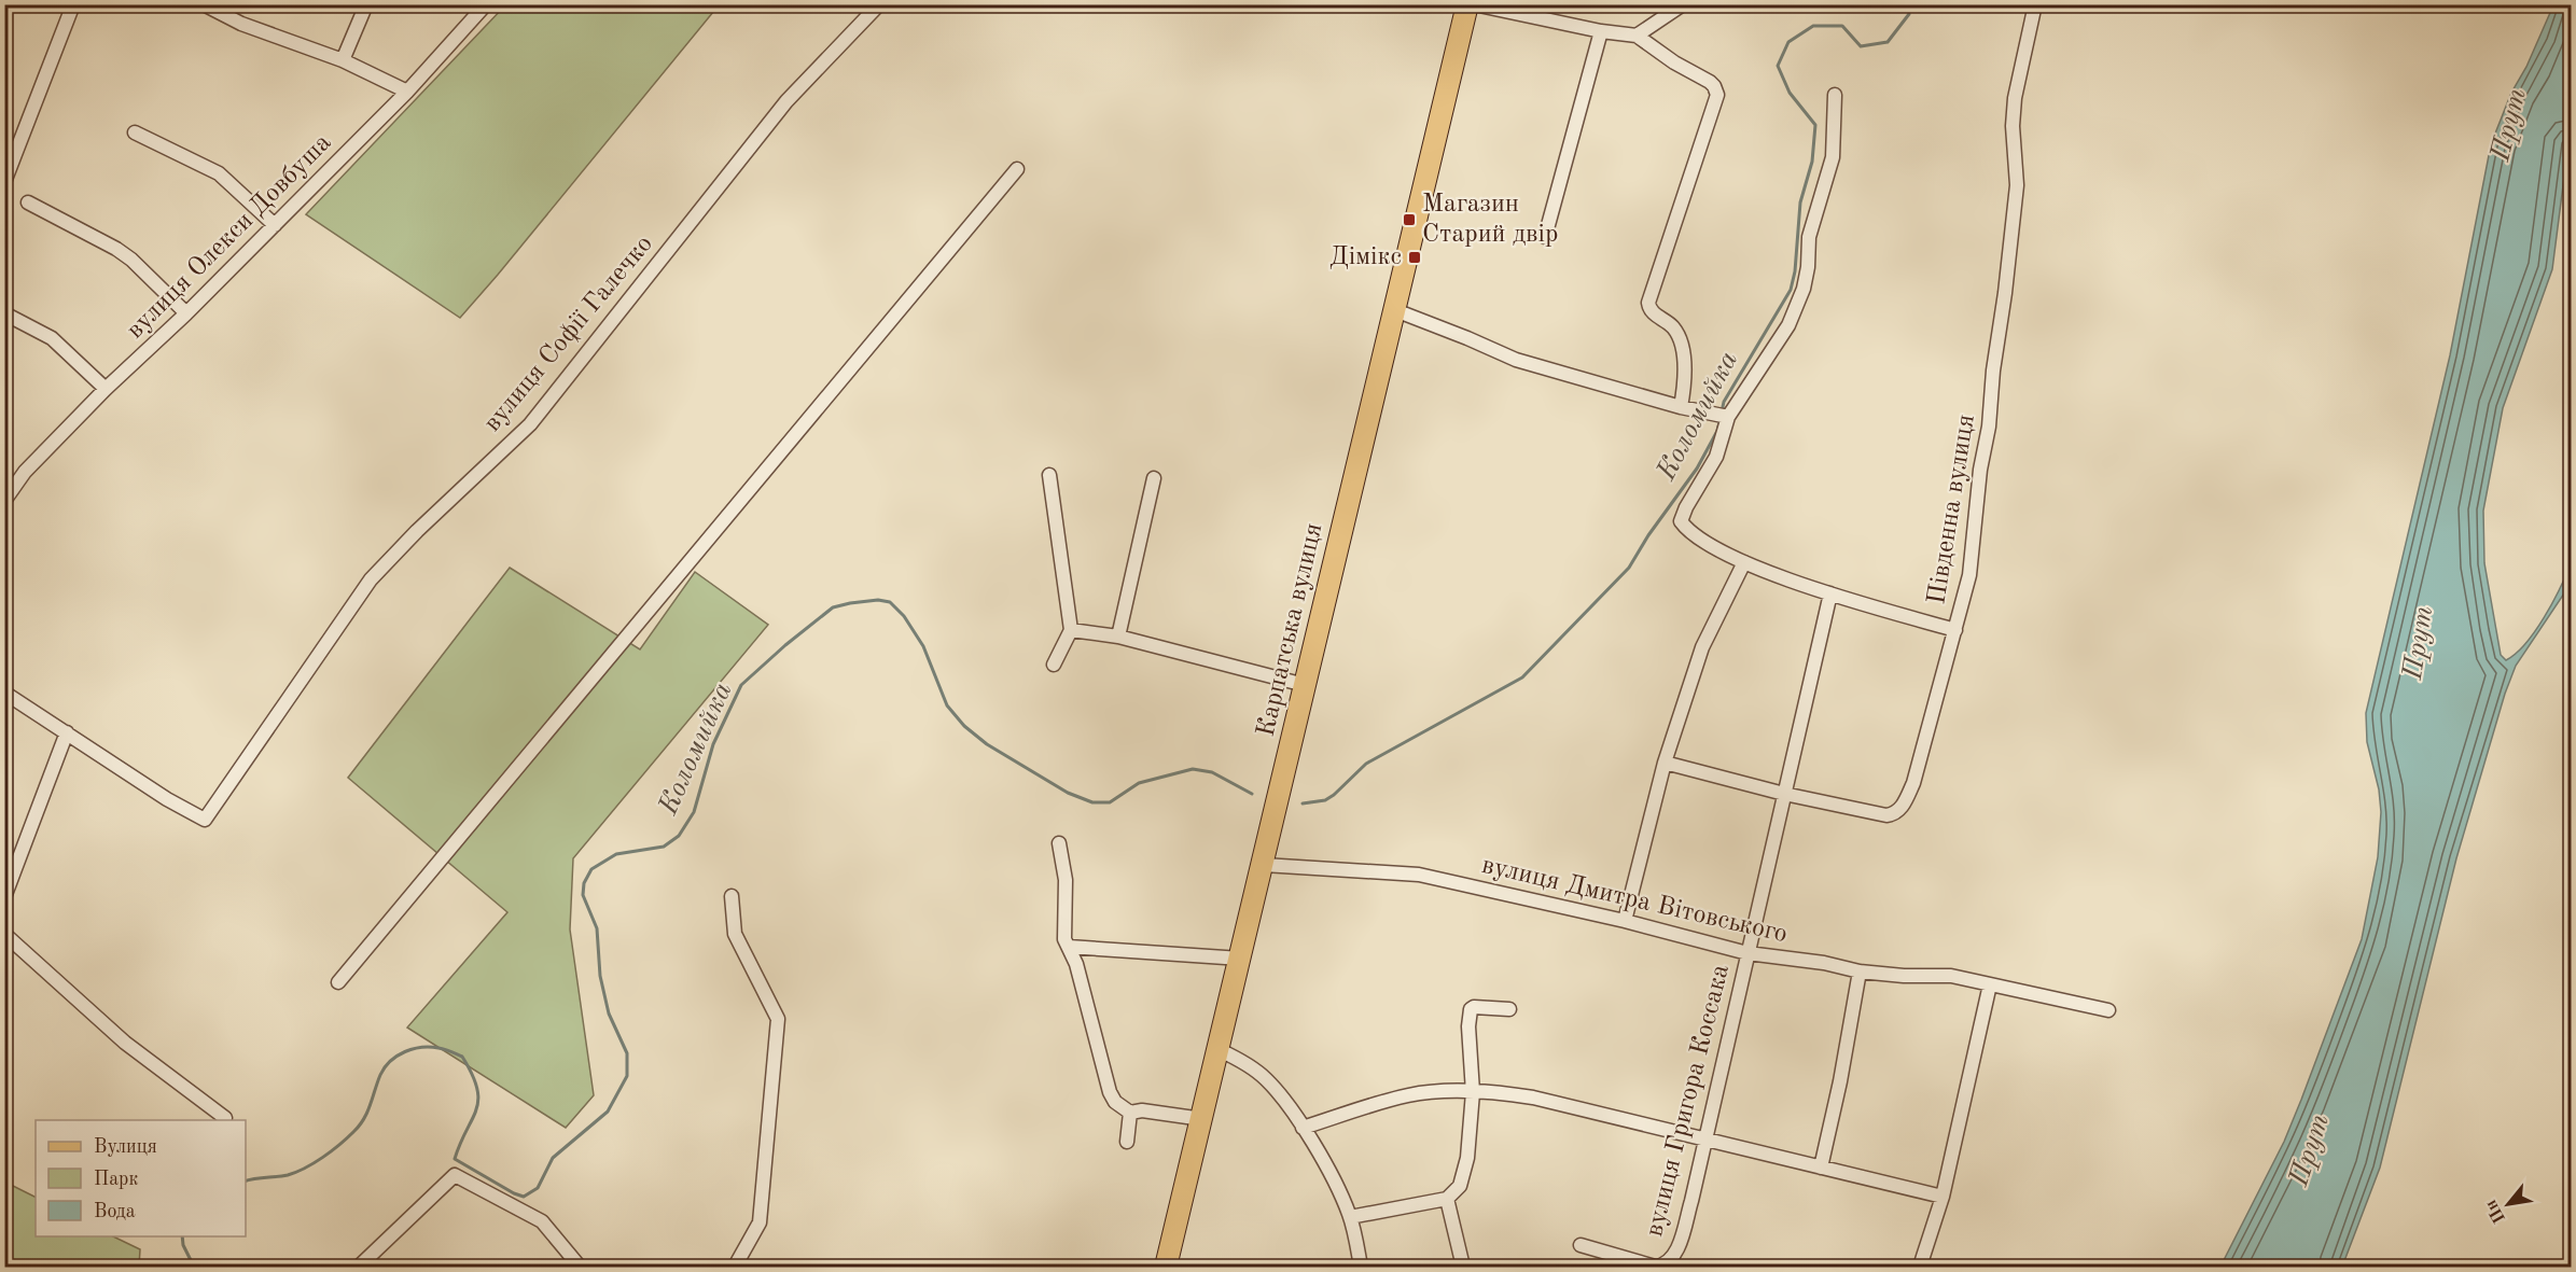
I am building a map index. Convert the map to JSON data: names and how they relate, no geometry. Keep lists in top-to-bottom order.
{
  "streets": {
    "main road": ["Карпатська вулиця"],
    "street": [
      "вулиця Олекси Довбуша",
      "вулиця Софії Галечко",
      "Південна вулиця",
      "вулиця Дмитра Вітовського",
      "вулиця Григора Коссака"
    ]
  },
  "crossings": [
    ["Південна вулиця", "вулиця Григора Коссака"],
    ["Карпатська вулиця", "вулиця Дмитра Вітовського"],
    ["вулиця Дмитра Вітовського", "вулиця Григора Коссака"]
  ],
  "water": ["Прут", "Коломийка"],
  "places": {
    "transit": ["Магазин Старий двір", "Дімікс"]
  },
  "legend": ["Вулиця", "Парк", "Вода"],
  "north": "bottom left"
}
